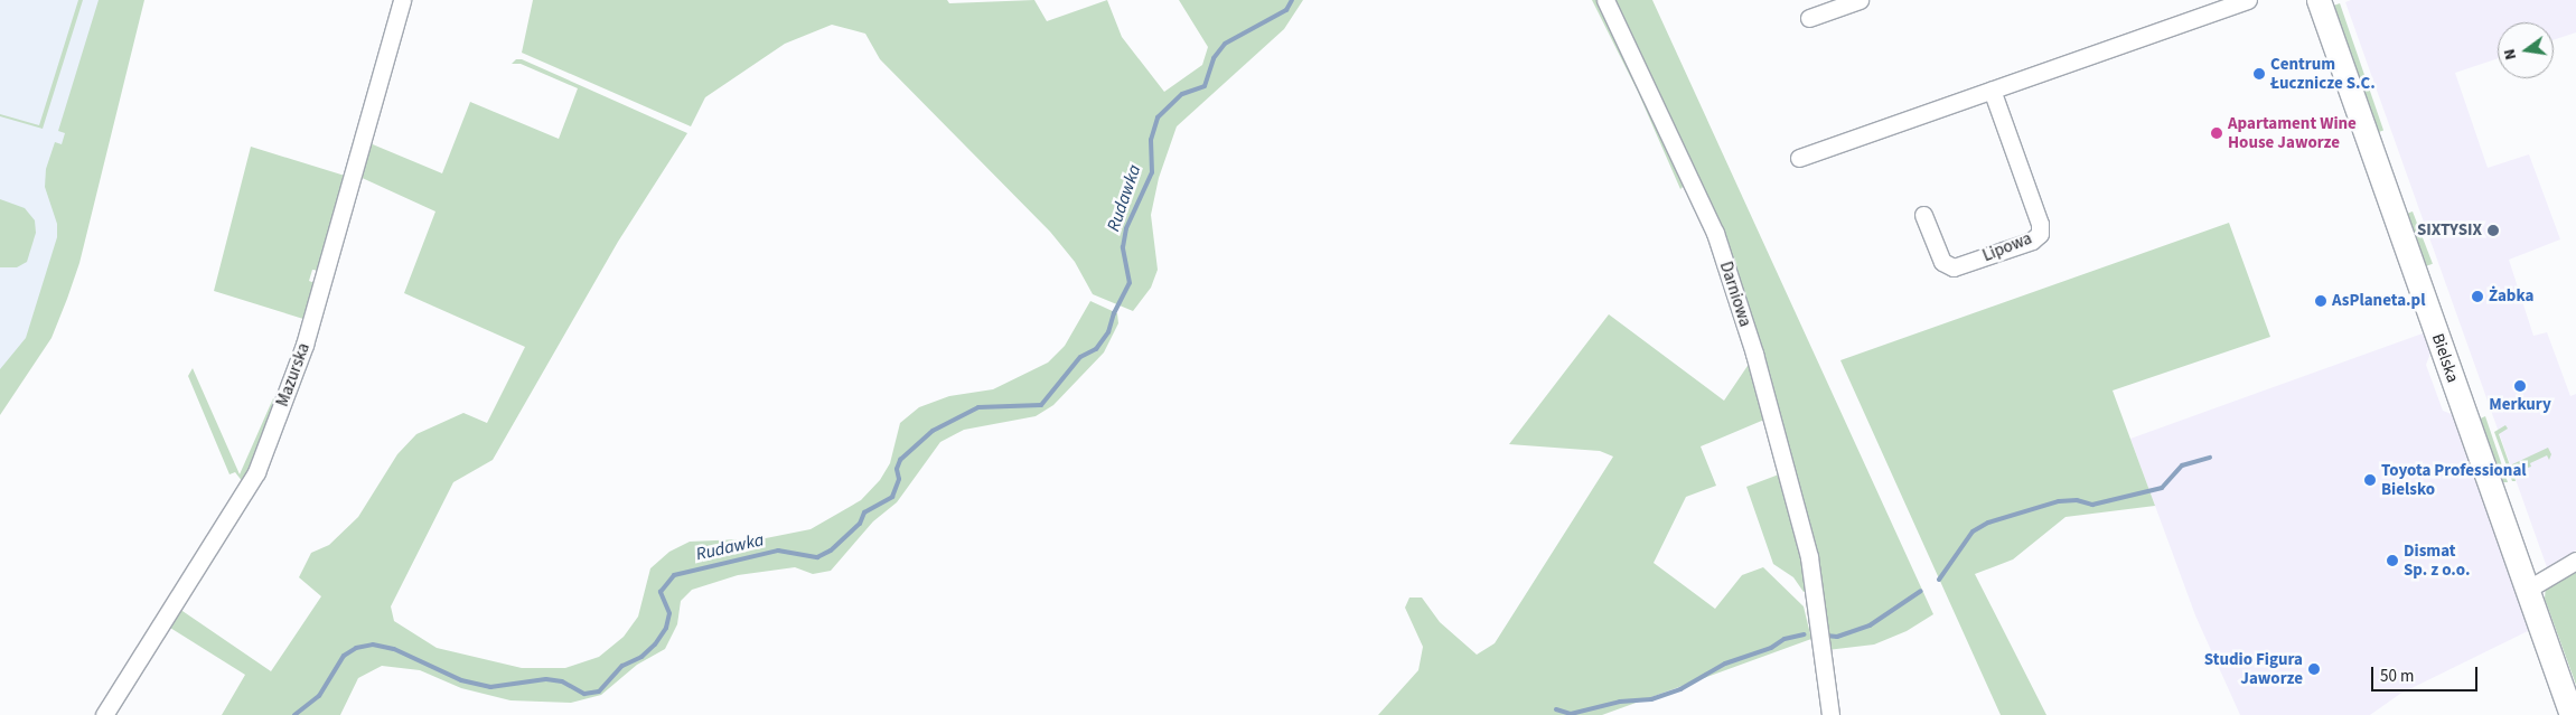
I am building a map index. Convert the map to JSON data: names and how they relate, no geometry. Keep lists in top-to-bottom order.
{
  "streets": {
    "main road": ["Bielska"],
    "street": ["Lipowa", "Darniowa", "Mazurska"]
  },
  "water": ["Rudawka"],
  "places": [
    "Centrum Łucznicze S.C.",
    "Apartament Wine House Jaworze",
    "SIXTYSIX",
    "Żabka",
    "AsPlaneta.pl",
    "Merkury",
    "Toyota Professional Bielsko",
    "Dismat Sp. z o.o.",
    "Studio Figura Jaworze"
  ],
  "scale_bar": "50 m",
  "north": "left"
}
